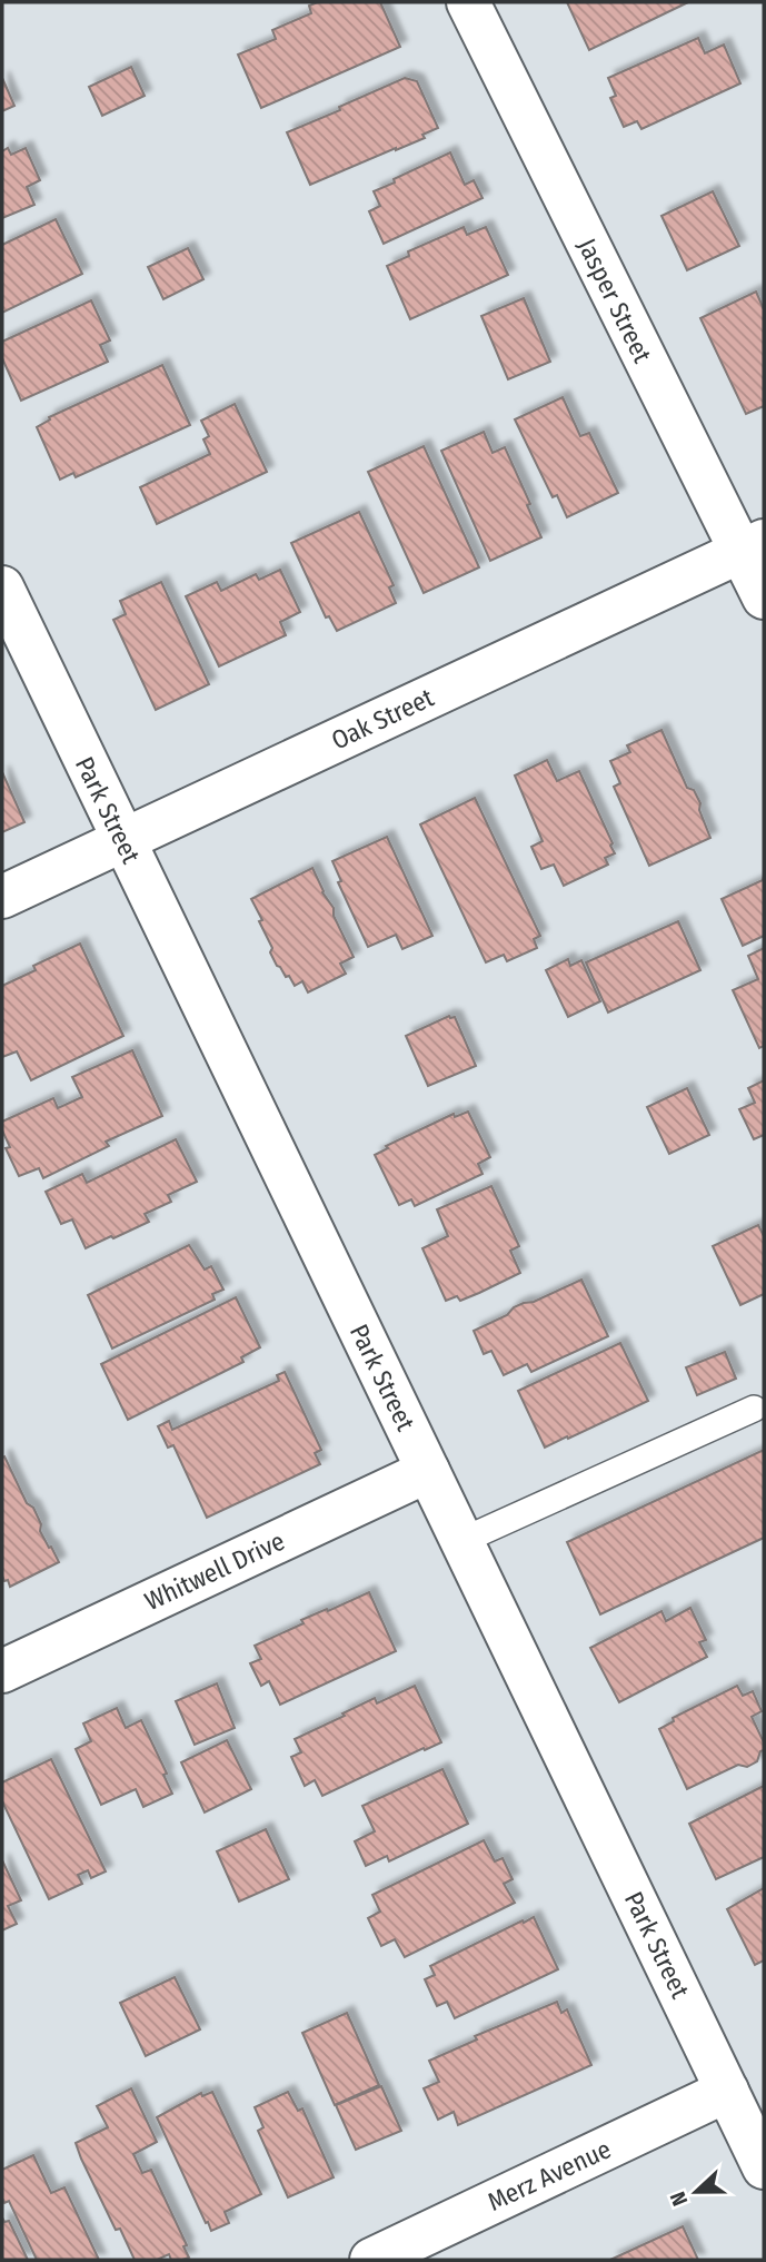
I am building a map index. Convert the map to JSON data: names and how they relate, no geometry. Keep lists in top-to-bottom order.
{
  "streets": {
    "street": [
      "Jasper Street",
      "Oak Street",
      "Park Street",
      "Whitwell Drive",
      "Merz Avenue"
    ]
  },
  "crossings": [
    ["Jasper Street", "Oak Street"],
    ["Oak Street", "Park Street"],
    ["Park Street", "Whitwell Drive"],
    ["Park Street", "Merz Avenue"]
  ],
  "north": "left"
}
